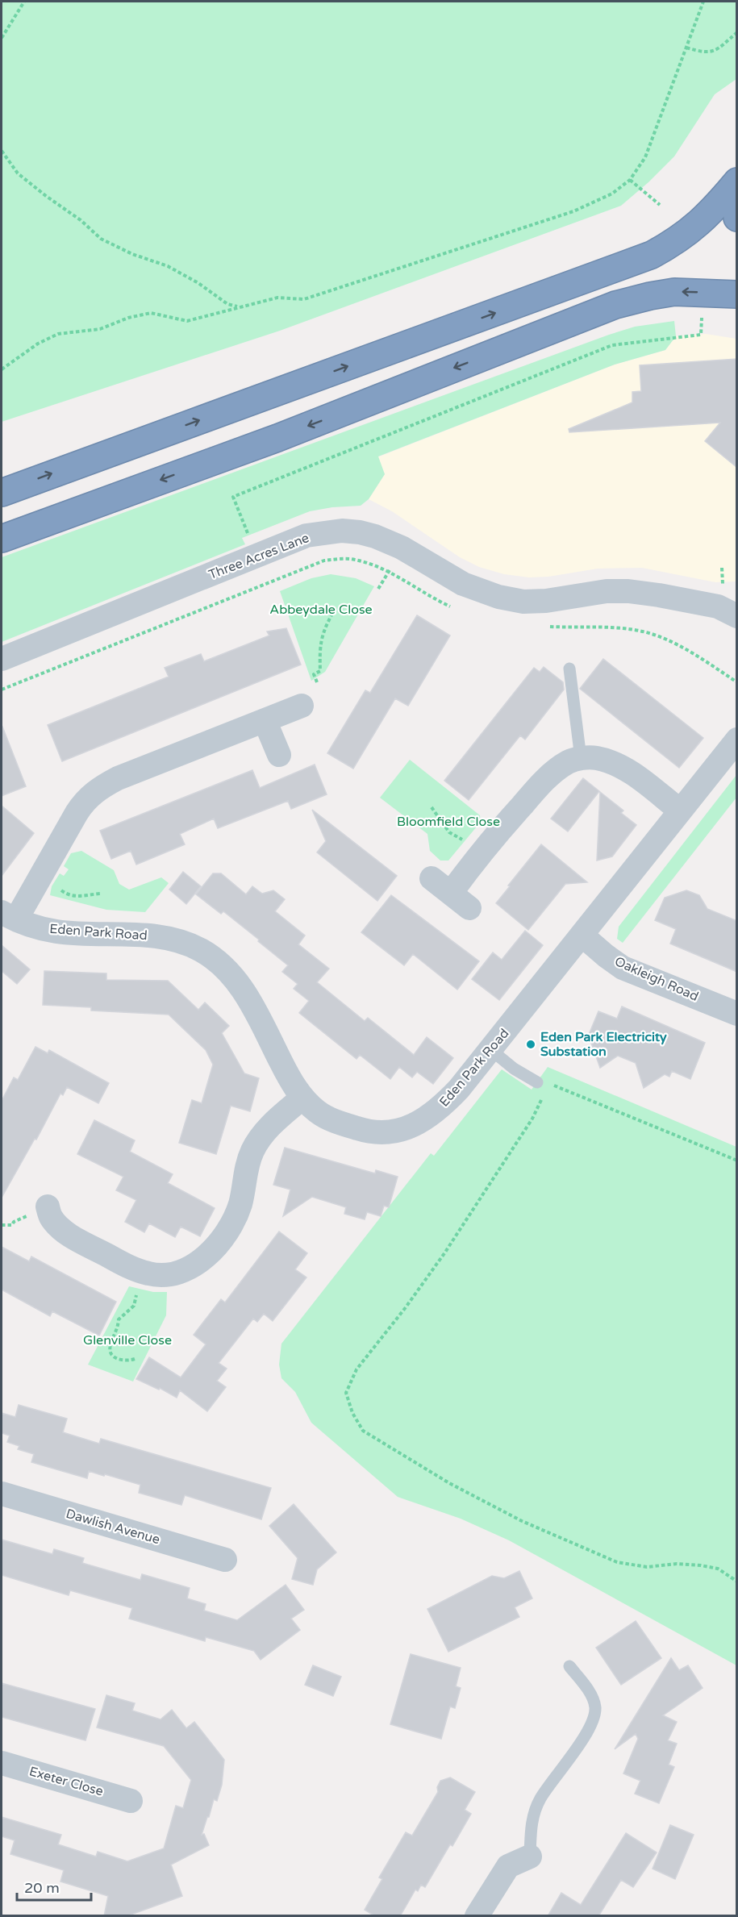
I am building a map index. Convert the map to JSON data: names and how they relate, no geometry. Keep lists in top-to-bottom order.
{
  "streets": {
    "street": [
      "Three Acres Lane",
      "Eden Park Road",
      "Oakleigh Road",
      "Dawlish Avenue",
      "Exeter Close"
    ]
  },
  "crossings": [
    ["Eden Park Road", "Oakleigh Road"]
  ],
  "parks": ["Abbeydale Close", "Bloomfield Close", "Glenville Close"],
  "places": ["Eden Park Electricity Substation"],
  "scale_bar": "20 m"
}
